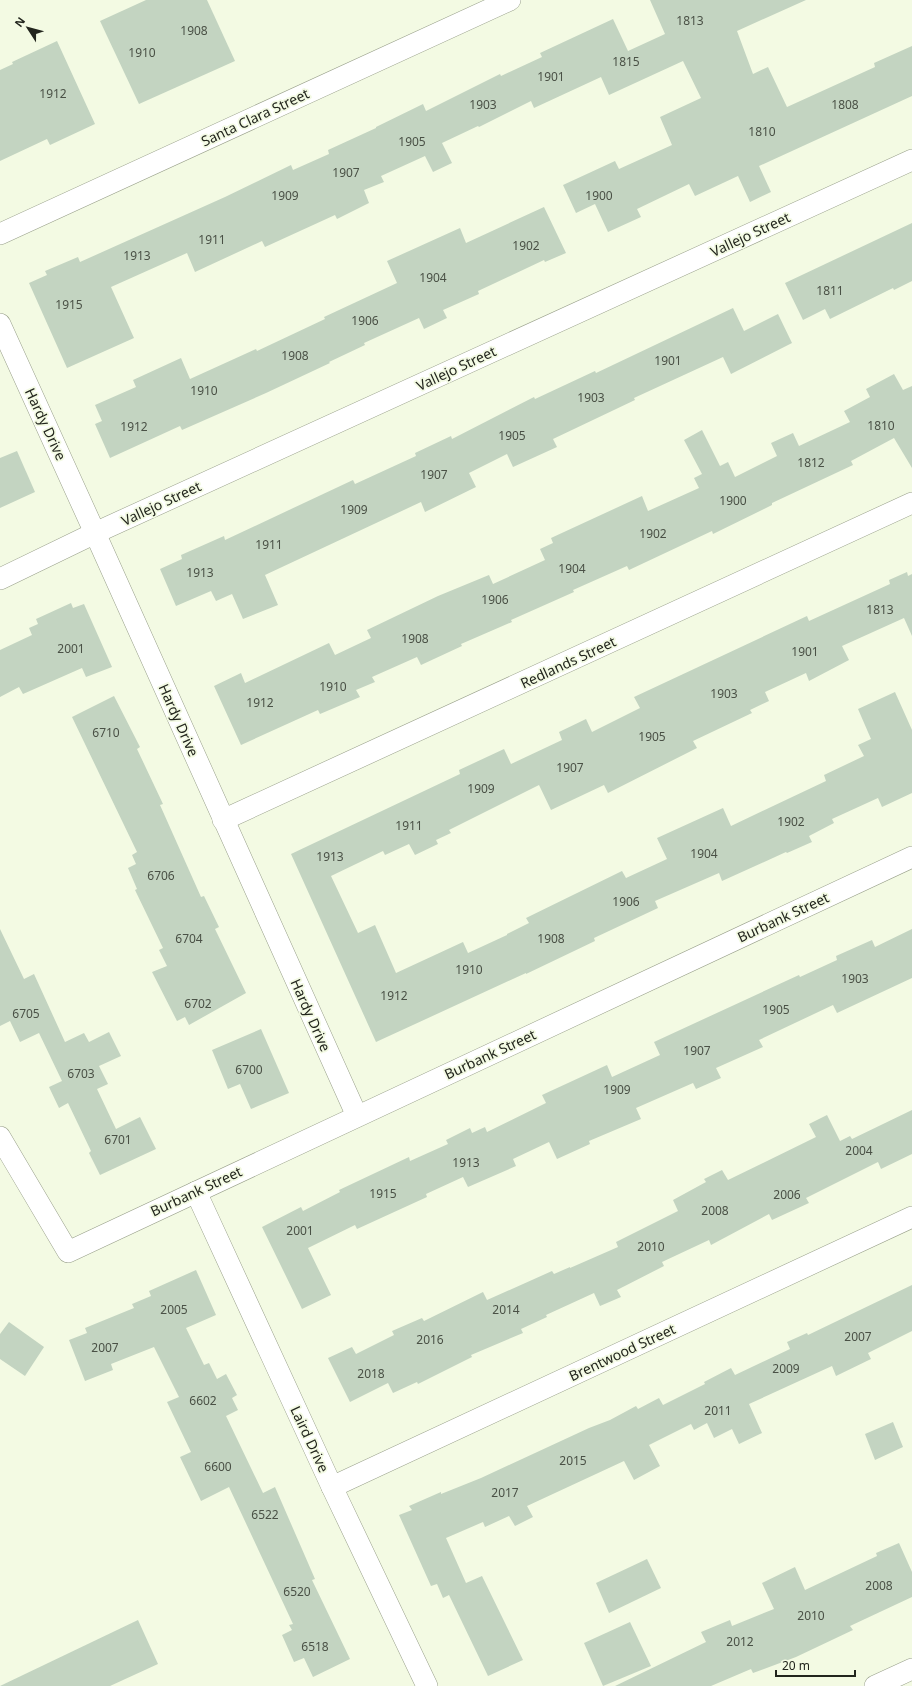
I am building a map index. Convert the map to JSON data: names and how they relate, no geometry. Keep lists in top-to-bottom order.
{
  "streets": {
    "street": [
      "Santa Clara Street",
      "Vallejo Street",
      "Hardy Drive",
      "Redlands Street",
      "Burbank Street",
      "Brentwood Street",
      "Laird Drive"
    ]
  },
  "crossings": [
    ["Vallejo Street", "Hardy Drive"],
    ["Hardy Drive", "Redlands Street"],
    ["Hardy Drive", "Burbank Street"],
    ["Burbank Street", "Laird Drive"],
    ["Brentwood Street", "Laird Drive"]
  ],
  "house_numbers": [
    "1813",
    "1908",
    "1910",
    "1815",
    "1901",
    "1912",
    "1903",
    "1808",
    "1810",
    "1905",
    "1907",
    "1909",
    "1900",
    "1911",
    "1902",
    "1913",
    "1904",
    "1811",
    "1915",
    "1906",
    "1908",
    "1901",
    "1910",
    "1903",
    "1810",
    "1912",
    "1905",
    "1812",
    "1907",
    "1900",
    "1909",
    "1902",
    "1911",
    "1904",
    "1913",
    "1906",
    "1813",
    "1908",
    "2001",
    "1901",
    "1910",
    "1903",
    "1912",
    "6710",
    "1905",
    "1907",
    "1909",
    "1902",
    "1911",
    "1904",
    "1913",
    "6706",
    "1906",
    "6704",
    "1908",
    "1910",
    "1903",
    "1912",
    "6702",
    "1905",
    "6705",
    "1907",
    "6700",
    "6703",
    "1909",
    "6701",
    "2004",
    "1913",
    "1915",
    "2006",
    "2008",
    "2001",
    "2010",
    "2005",
    "2014",
    "2007",
    "2016",
    "2007",
    "2009",
    "2018",
    "6602",
    "2011",
    "2015",
    "6600",
    "2017",
    "6522",
    "2008",
    "6520",
    "2010",
    "2012",
    "6518"
  ],
  "scale_bar": "20 m",
  "north": "top left"
}
